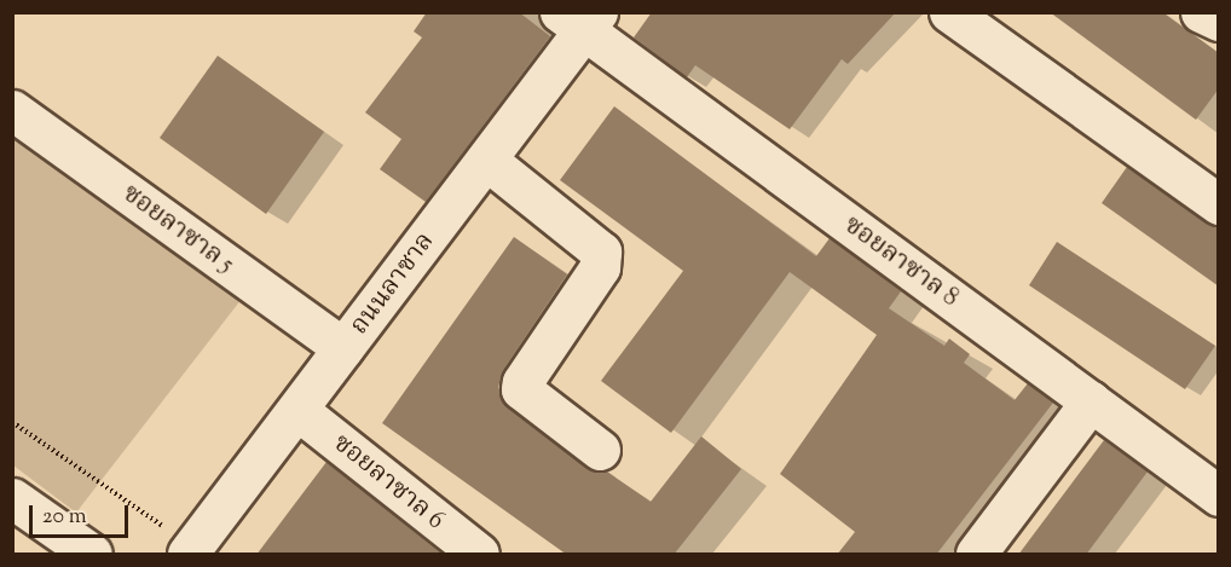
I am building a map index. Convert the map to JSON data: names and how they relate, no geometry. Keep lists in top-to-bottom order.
{
  "streets": {
    "street": [
      "ซอยลาซาล 5",
      "ซอยลาซาล 8",
      "ถนนลาซาล",
      "ซอยลาซาล 6"
    ]
  },
  "crossings": [
    ["ซอยลาซาล 5", "ถนนลาซาล"],
    ["ซอยลาซาล 8", "ถนนลาซาล"],
    ["ถนนลาซาล", "ซอยลาซาล 6"]
  ],
  "scale_bar": "20 m"
}
